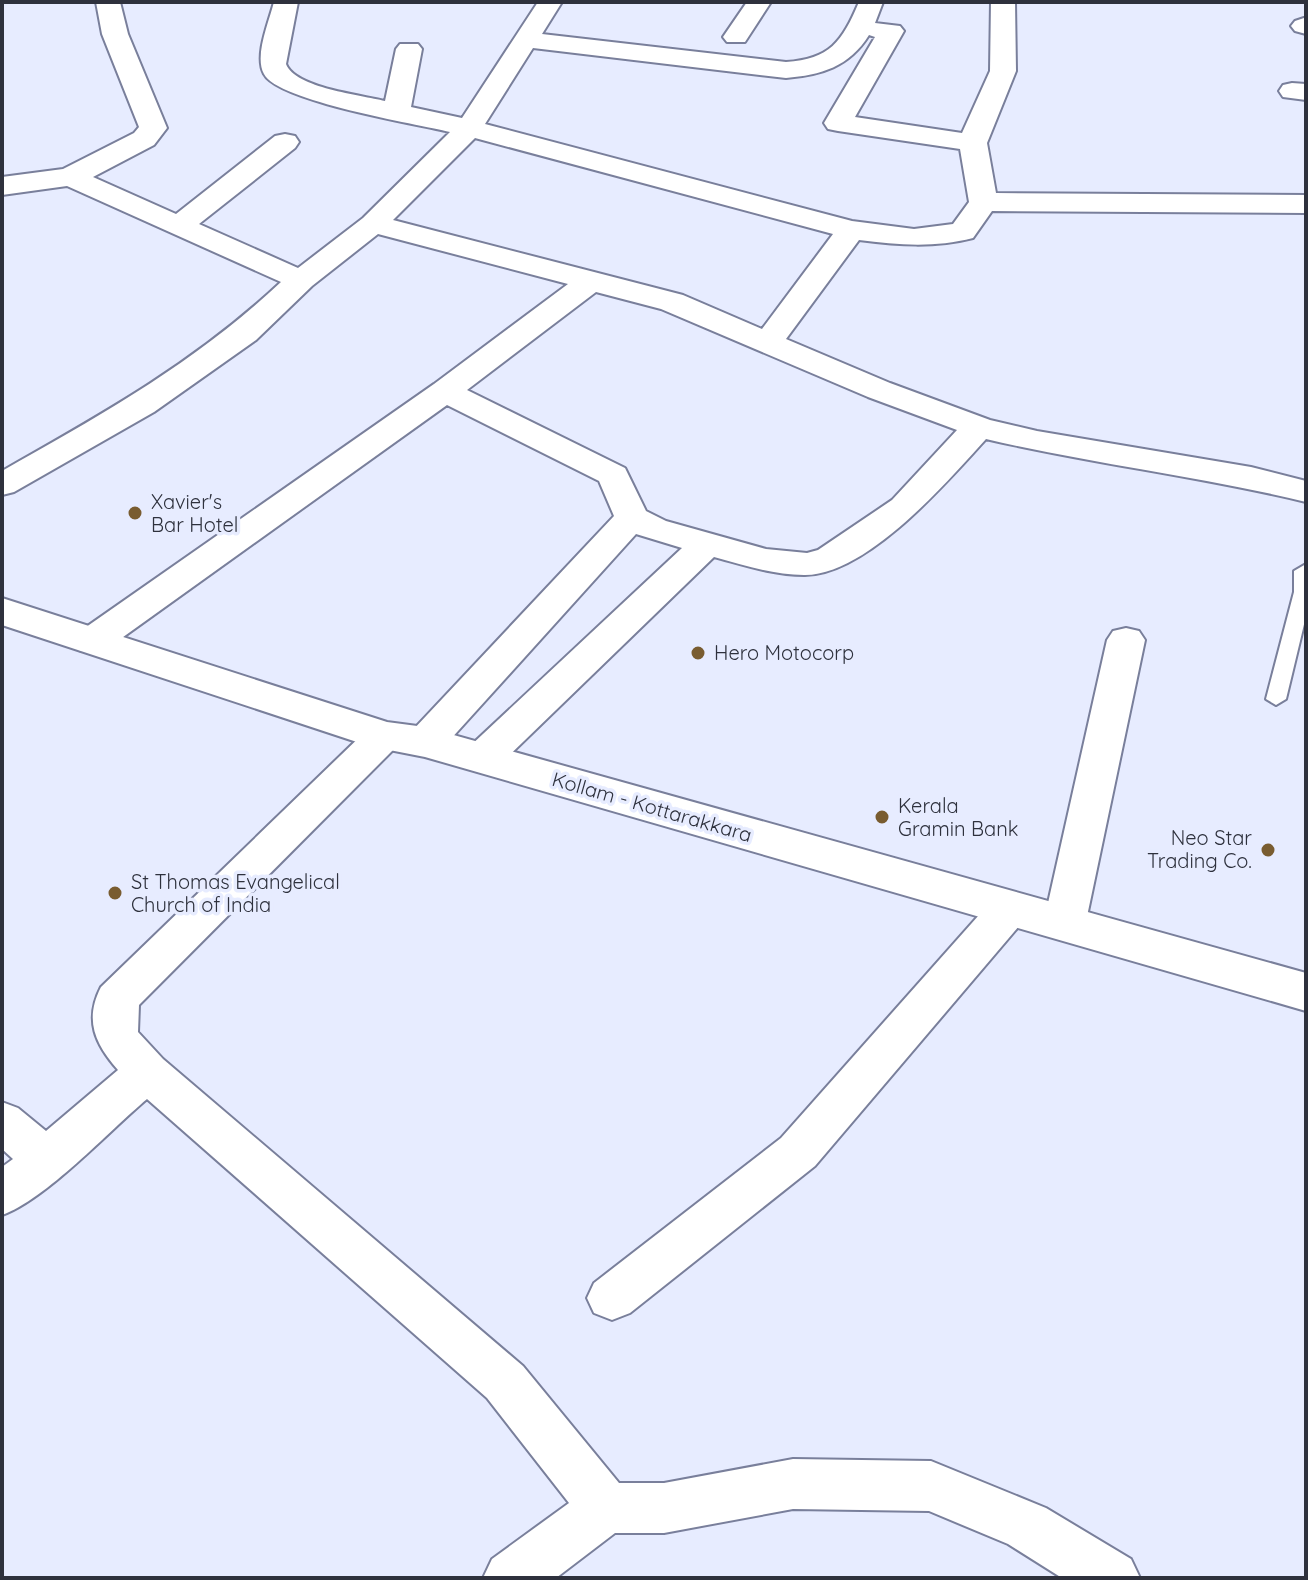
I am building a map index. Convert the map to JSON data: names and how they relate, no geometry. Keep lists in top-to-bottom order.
{
  "streets": {
    "main road": ["Kollam - Kottarakkara"]
  },
  "places": [
    "Xavier's Bar Hotel",
    "Hero Motocorp",
    "Kerala Gramin Bank",
    "Neo Star Trading Co.",
    "St Thomas Evangelical Church of India"
  ]
}
